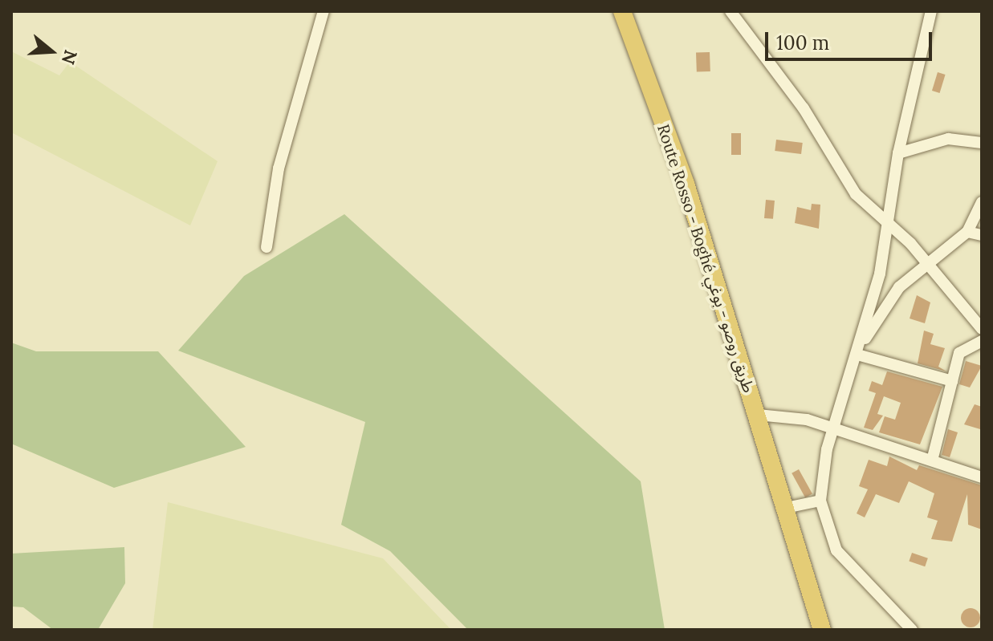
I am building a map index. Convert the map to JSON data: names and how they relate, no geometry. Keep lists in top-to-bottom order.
{
  "streets": {
    "highway": ["Route Rosso - Boghé طريق روصو - بوغي"]
  },
  "scale_bar": "100 m",
  "north": "right"
}
